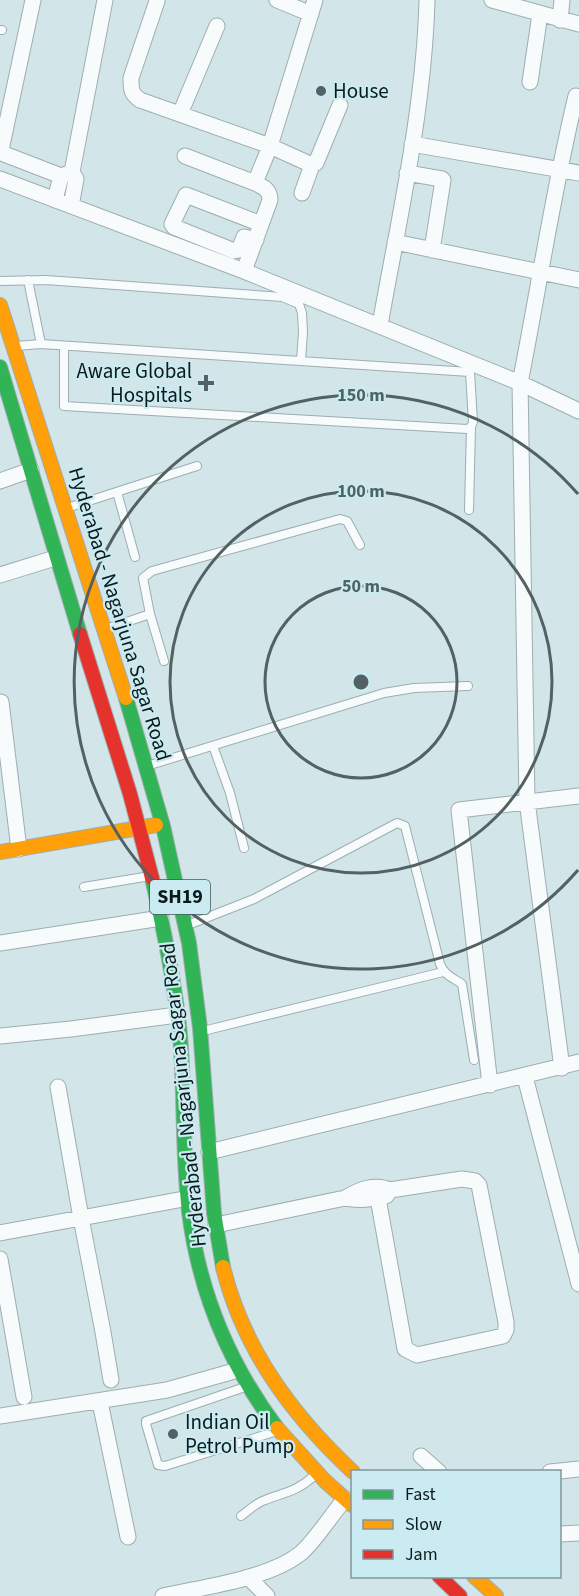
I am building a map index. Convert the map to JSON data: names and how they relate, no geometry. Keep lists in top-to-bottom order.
{
  "streets": {
    "main road": ["Hyderabad - Nagarjuna Sagar Road", "SH19"]
  },
  "places": {
    "other": ["House", "Indian Oil Petrol Pump"],
    "health": ["Aware Global Hospitals"]
  },
  "legend": ["Fast", "Slow", "Jam"],
  "rings": ["150 m", "100 m", "50 m"]
}
